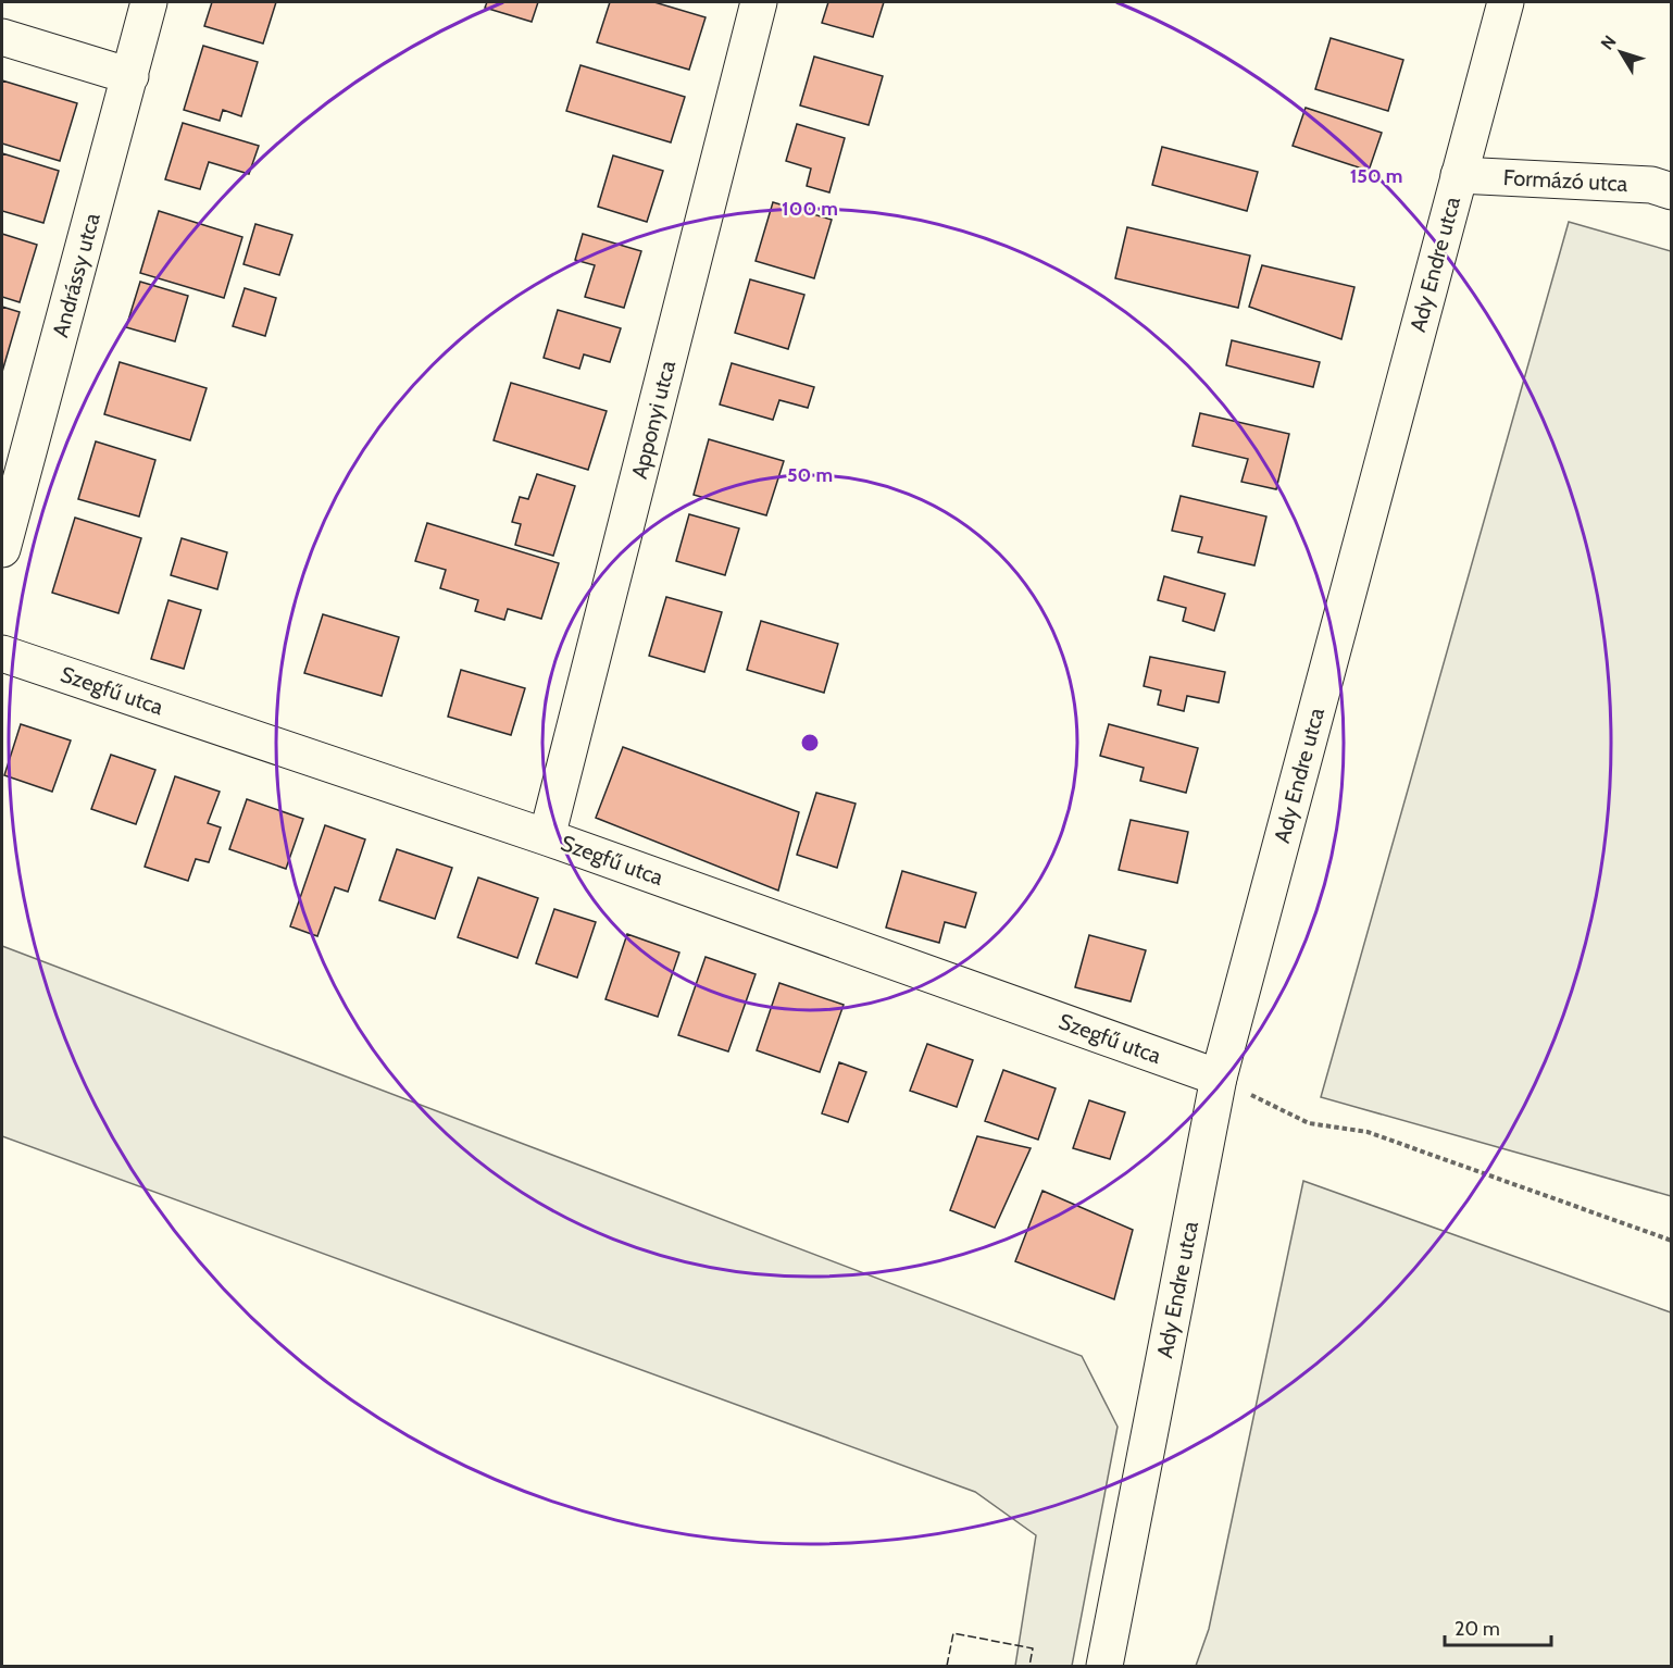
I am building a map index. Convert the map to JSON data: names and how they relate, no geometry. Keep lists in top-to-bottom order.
{
  "streets": {
    "street": [
      "Formázó utca",
      "Ady Endre utca",
      "Andrássy utca",
      "Apponyi utca",
      "Szegfű utca"
    ]
  },
  "crossings": [
    ["Formázó utca", "Ady Endre utca"],
    ["Ady Endre utca", "Szegfű utca"],
    ["Apponyi utca", "Szegfű utca"]
  ],
  "scale_bar": "20 m",
  "north": "top left",
  "rings": ["150 m", "100 m", "50 m"]
}
